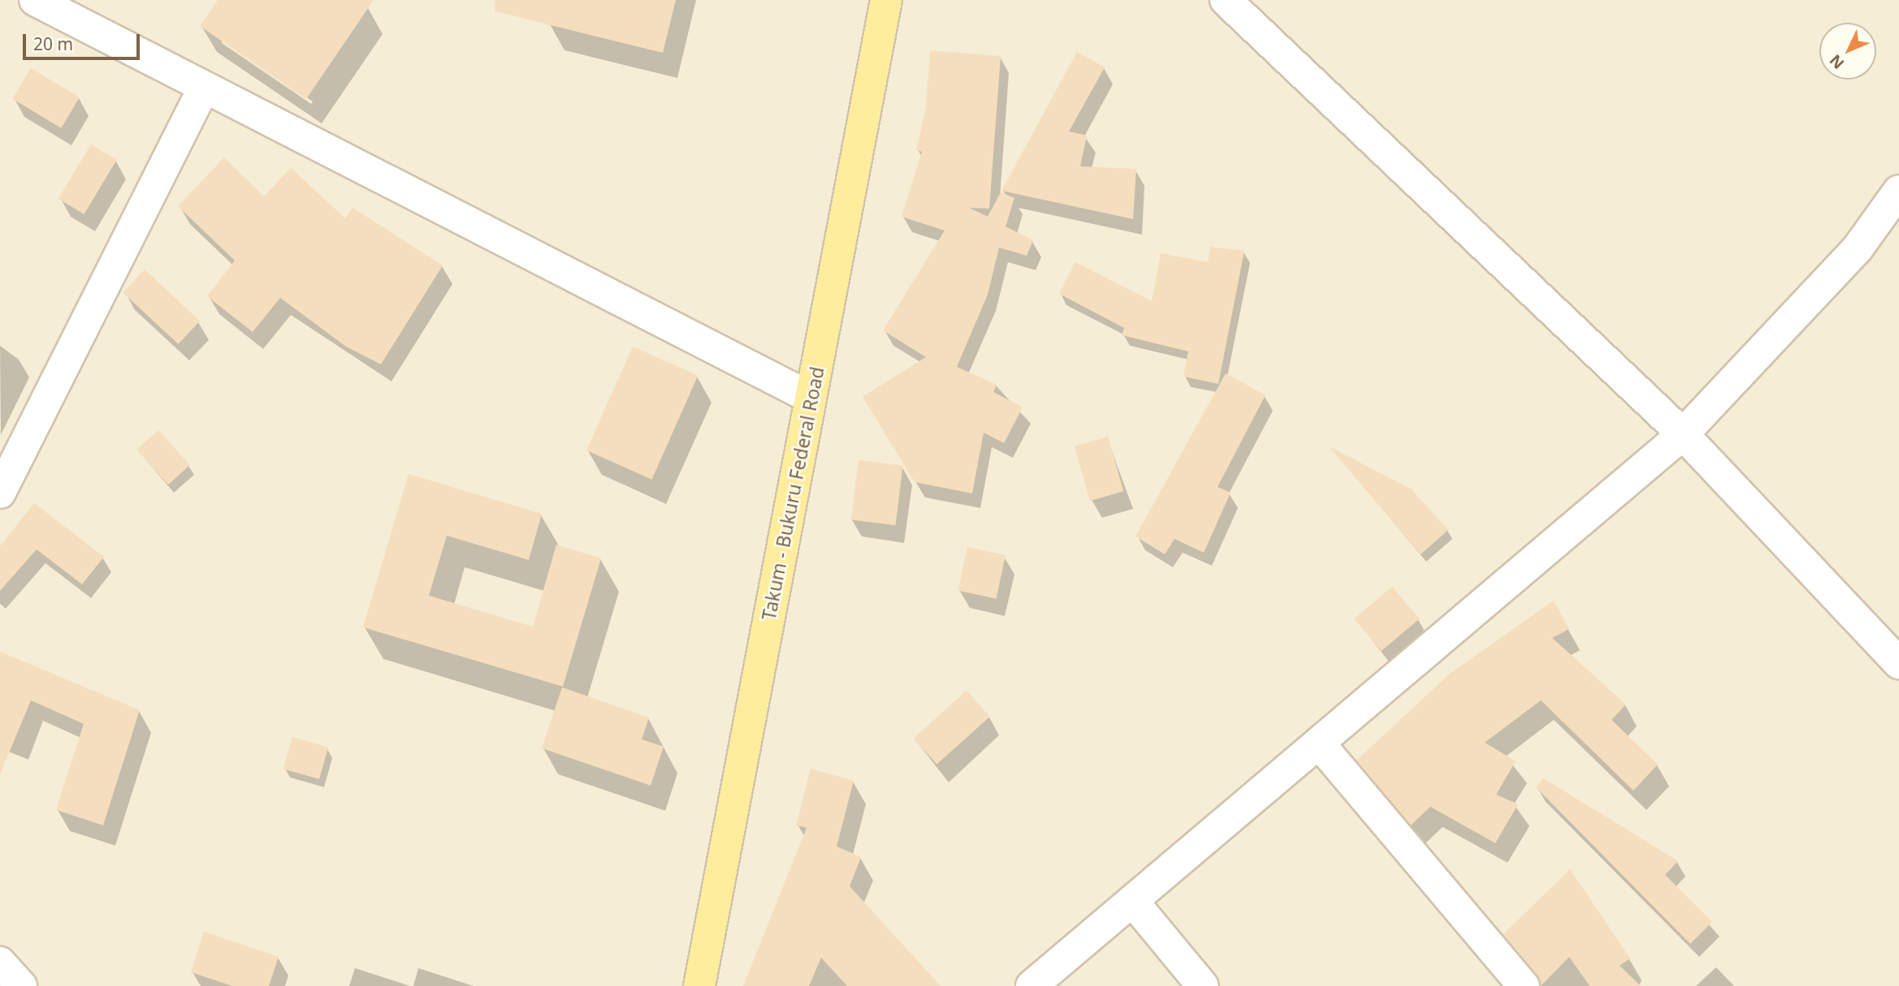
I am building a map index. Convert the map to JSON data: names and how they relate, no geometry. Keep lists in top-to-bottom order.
{
  "streets": {
    "main road": ["Takum - Bukuru Federal Road"]
  },
  "scale_bar": "20 m",
  "north": "bottom left"
}
